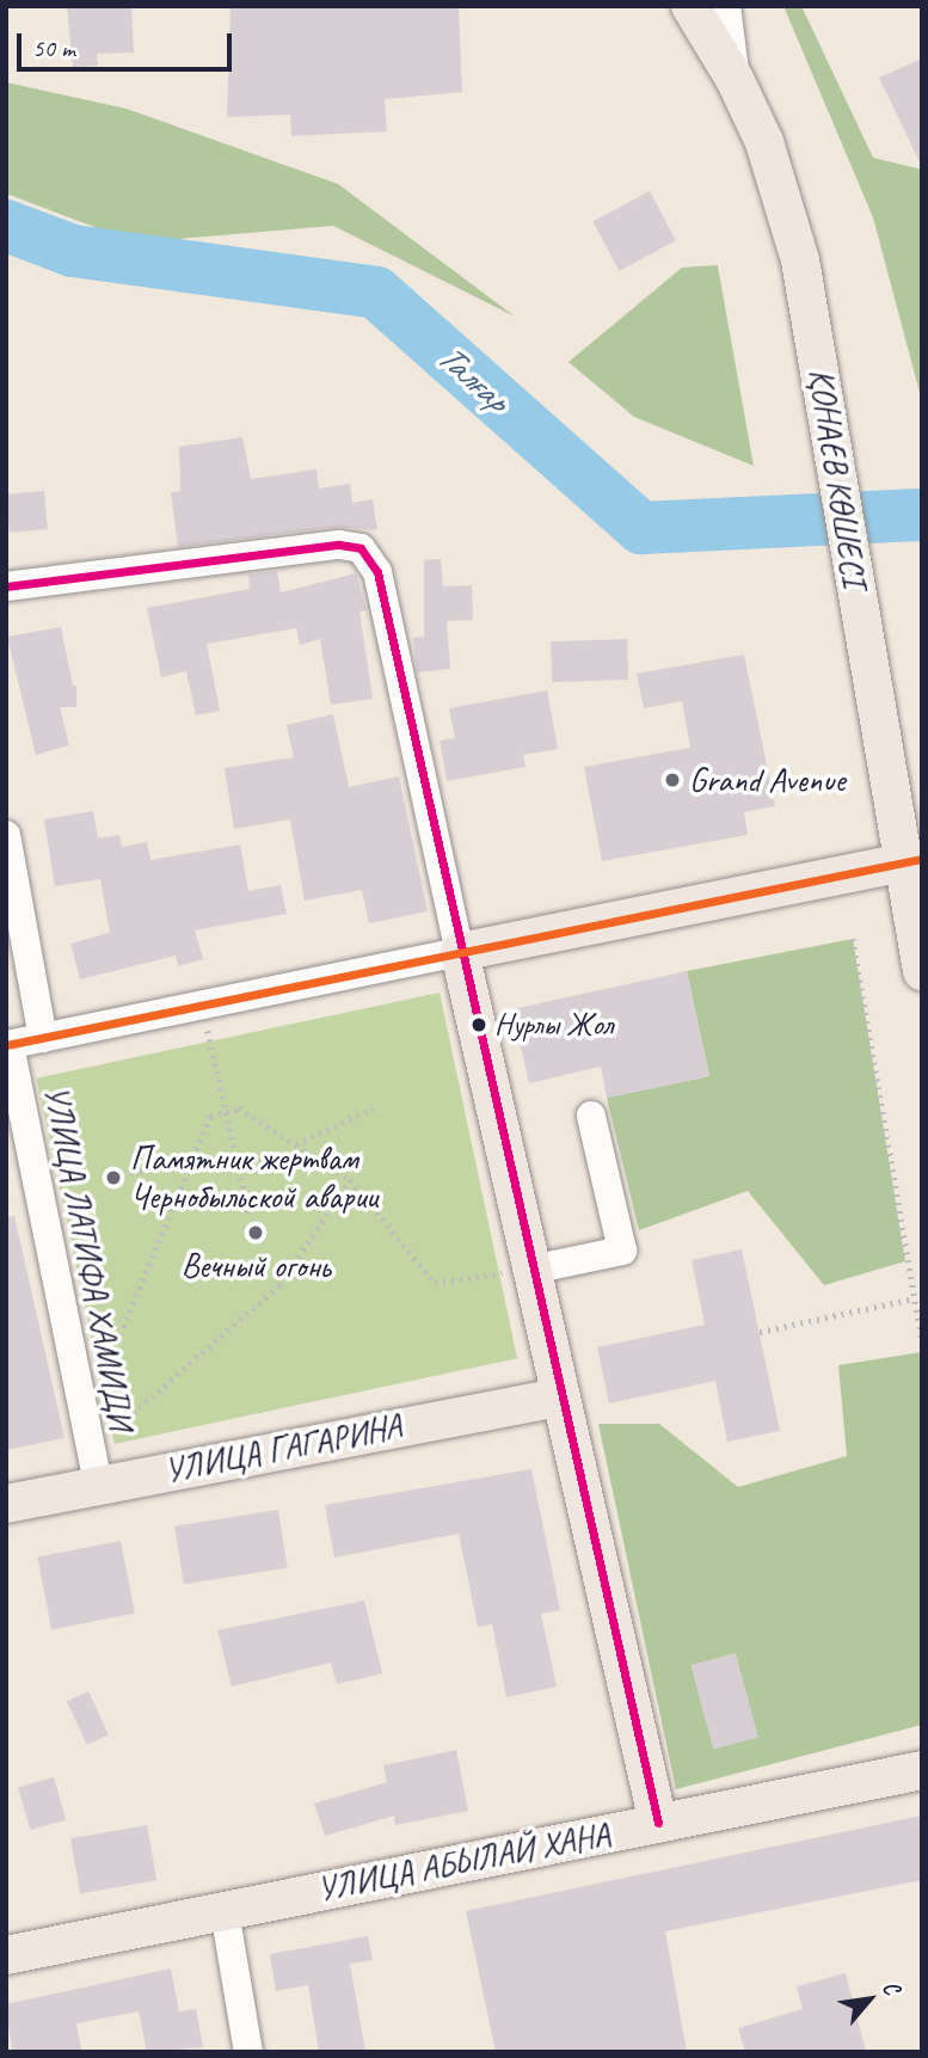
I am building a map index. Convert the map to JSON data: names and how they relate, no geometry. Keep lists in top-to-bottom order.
{
  "streets": {
    "main road": ["ҚОНАЕВ КӨШЕСІ", "УЛИЦА ГАГАРИНА", "УЛИЦА АБЫЛАЙ ХАНА"],
    "street": ["УЛИЦА ЛАТИФА ХАМИДИ"]
  },
  "crossings": [
    ["УЛИЦА ЛАТИФА ХАМИДИ", "УЛИЦА ГАГАРИНА"]
  ],
  "water": ["Талғар"],
  "places": [
    "Grand Avenue",
    "Нурлы Жол",
    "Памятник жертвам Чернобыльской аварии",
    "Вечный огонь"
  ],
  "scale_bar": "50 m",
  "north": "top right"
}
